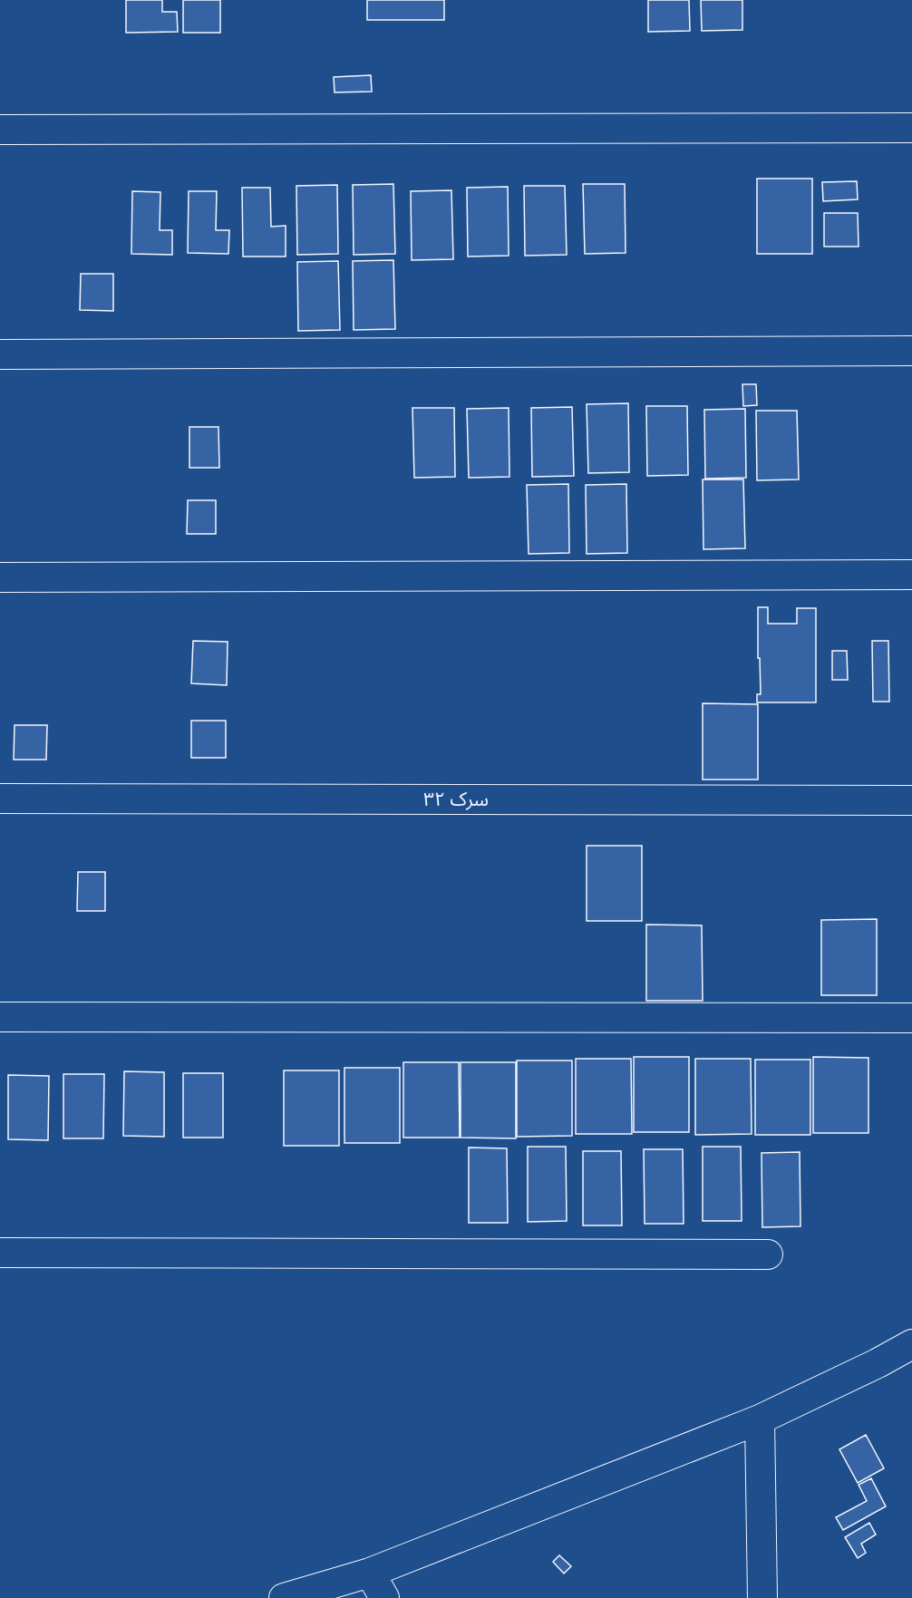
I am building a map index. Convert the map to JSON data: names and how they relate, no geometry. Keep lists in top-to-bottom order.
{
  "streets": {
    "street": ["سرک ۳۲"]
  }
}
